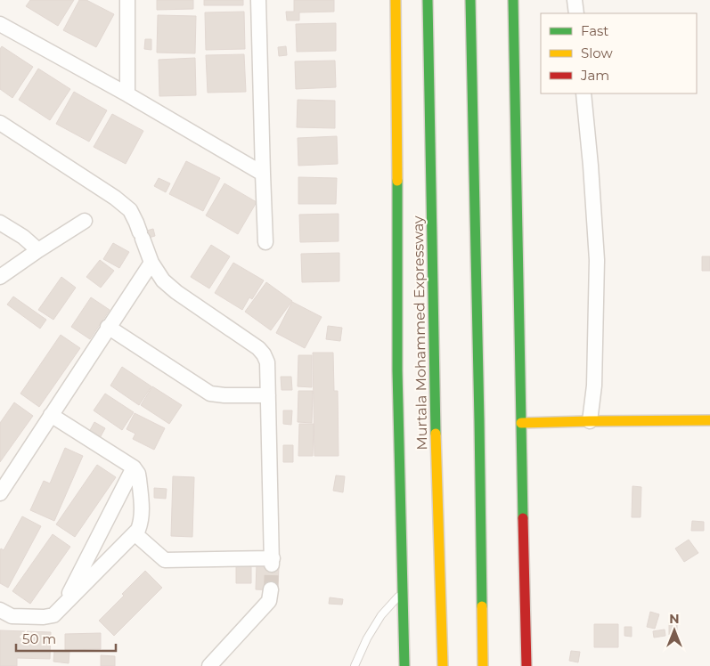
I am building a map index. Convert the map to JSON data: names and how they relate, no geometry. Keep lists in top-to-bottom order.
{
  "streets": {
    "main road": ["Murtala Mohammed Expressway"]
  },
  "legend": ["Fast", "Slow", "Jam"],
  "scale_bar": "50 m",
  "north": "top"
}
